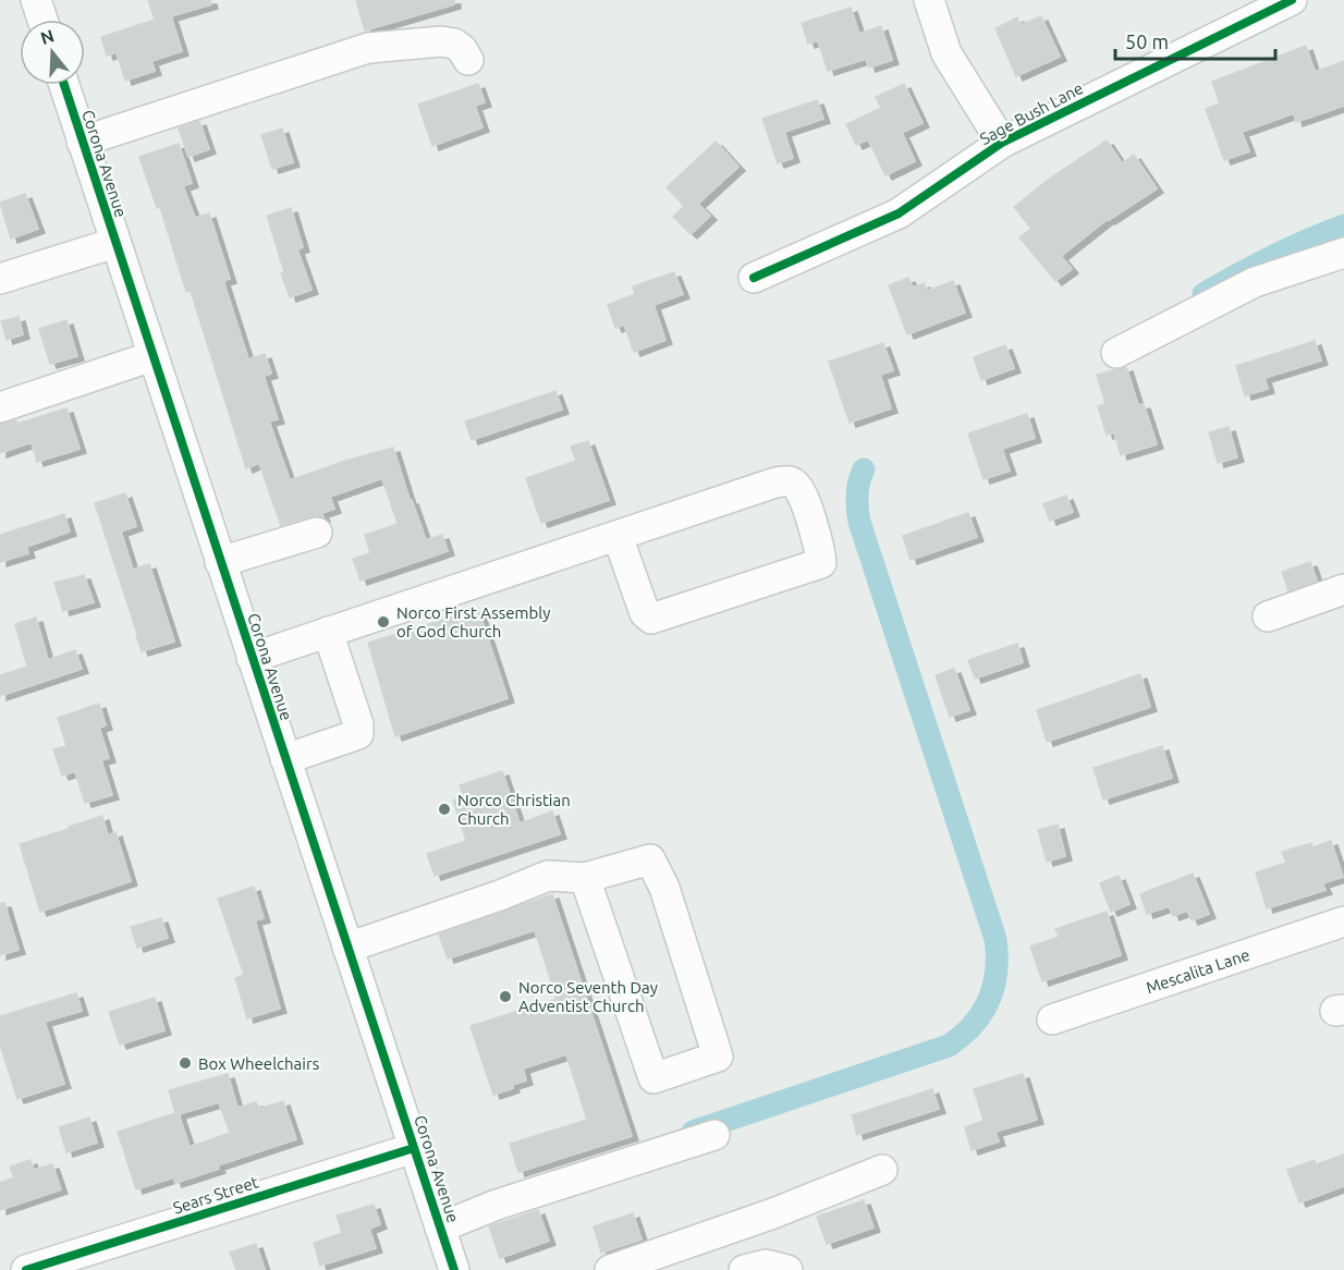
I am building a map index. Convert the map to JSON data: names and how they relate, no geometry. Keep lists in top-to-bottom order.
{
  "streets": {
    "street": [
      "Sage Bush Lane",
      "Corona Avenue",
      "Mescalita Lane",
      "Sears Street"
    ]
  },
  "crossings": [
    ["Corona Avenue", "Sears Street"]
  ],
  "places": [
    "Norco First Assembly of God Church",
    "Norco Christian Church",
    "Norco Seventh Day Adventist Church",
    "Box Wheelchairs"
  ],
  "scale_bar": "50 m",
  "north": "top"
}
